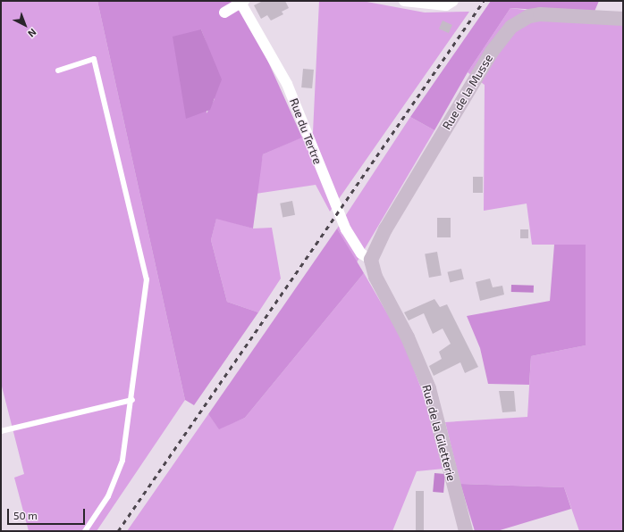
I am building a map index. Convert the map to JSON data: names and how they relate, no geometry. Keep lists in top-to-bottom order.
{
  "streets": {
    "street": ["Rue de la Musse", "Rue du Tertre", "Rue de la Giletterie"]
  },
  "crossings": [
    ["Rue de la Musse", "Rue du Tertre"],
    ["Rue de la Musse", "Rue de la Giletterie"],
    ["Rue du Tertre", "Rue de la Giletterie"]
  ],
  "scale_bar": "50 m",
  "north": "bottom right"
}
